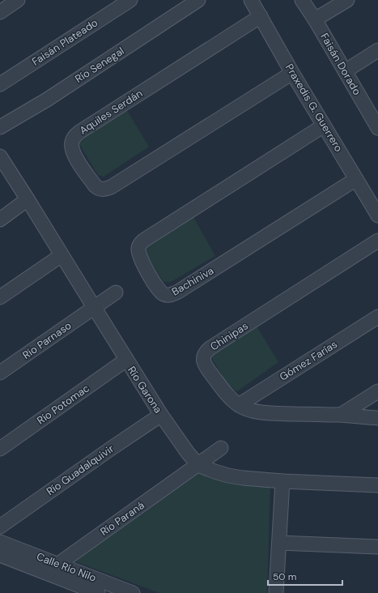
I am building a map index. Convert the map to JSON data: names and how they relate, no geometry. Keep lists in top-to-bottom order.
{
  "streets": {
    "street": [
      "Faisán Plateado",
      "Faisán Dorado",
      "Río Senegal",
      "Praxedis G. Guerrero",
      "Aquiles Serdán",
      "Bachiniva",
      "Chinipas",
      "Río Parnaso",
      "Gómez Farías",
      "Río Garona",
      "Río Potomac",
      "Río Guadalquivir",
      "Río Paraná",
      "Calle Río Nilo"
    ]
  },
  "crossings": [
    ["Praxedis G. Guerrero", "Aquiles Serdán"],
    ["Praxedis G. Guerrero", "Bachiniva"],
    ["Chinipas", "Gómez Farías"],
    ["Río Parnaso", "Río Garona"],
    ["Río Garona", "Río Potomac"],
    ["Río Garona", "Río Guadalquivir"],
    ["Río Garona", "Río Paraná"],
    ["Río Paraná", "Calle Río Nilo"]
  ],
  "scale_bar": "50 m"
}
